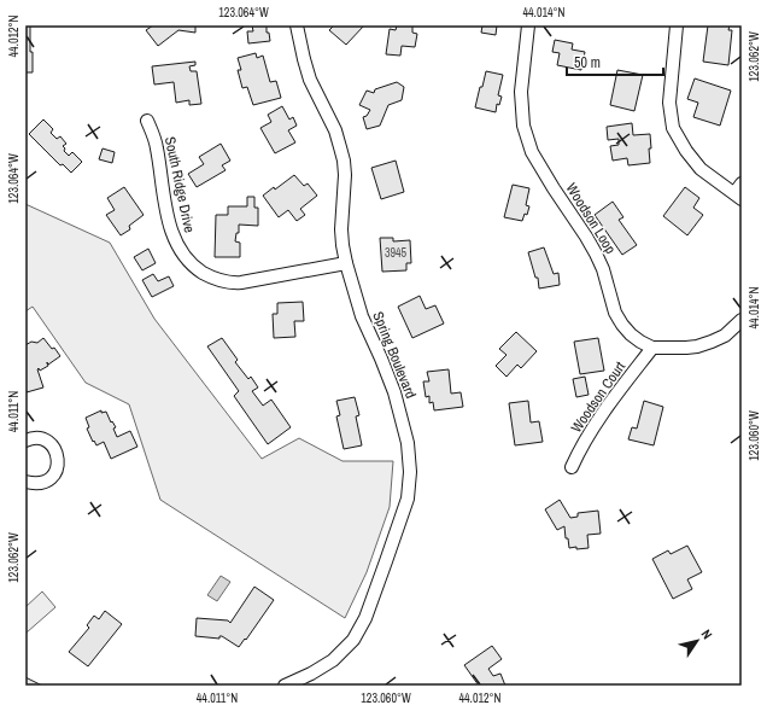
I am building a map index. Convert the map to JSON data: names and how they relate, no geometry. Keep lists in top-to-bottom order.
{
  "streets": {
    "street": [
      "South Ridge Drive",
      "Woodson Loop",
      "Spring Boulevard",
      "Woodson Court"
    ]
  },
  "crossings": [
    ["South Ridge Drive", "Spring Boulevard"],
    ["Woodson Loop", "Woodson Court"]
  ],
  "house_numbers": ["3945"],
  "scale_bar": "50 m",
  "north": "top right",
  "coordinates": [
    "123.064°W",
    "44.014°N",
    "44.012°N",
    "123.062°W",
    "44.011°N",
    "123.060°W"
  ]
}
